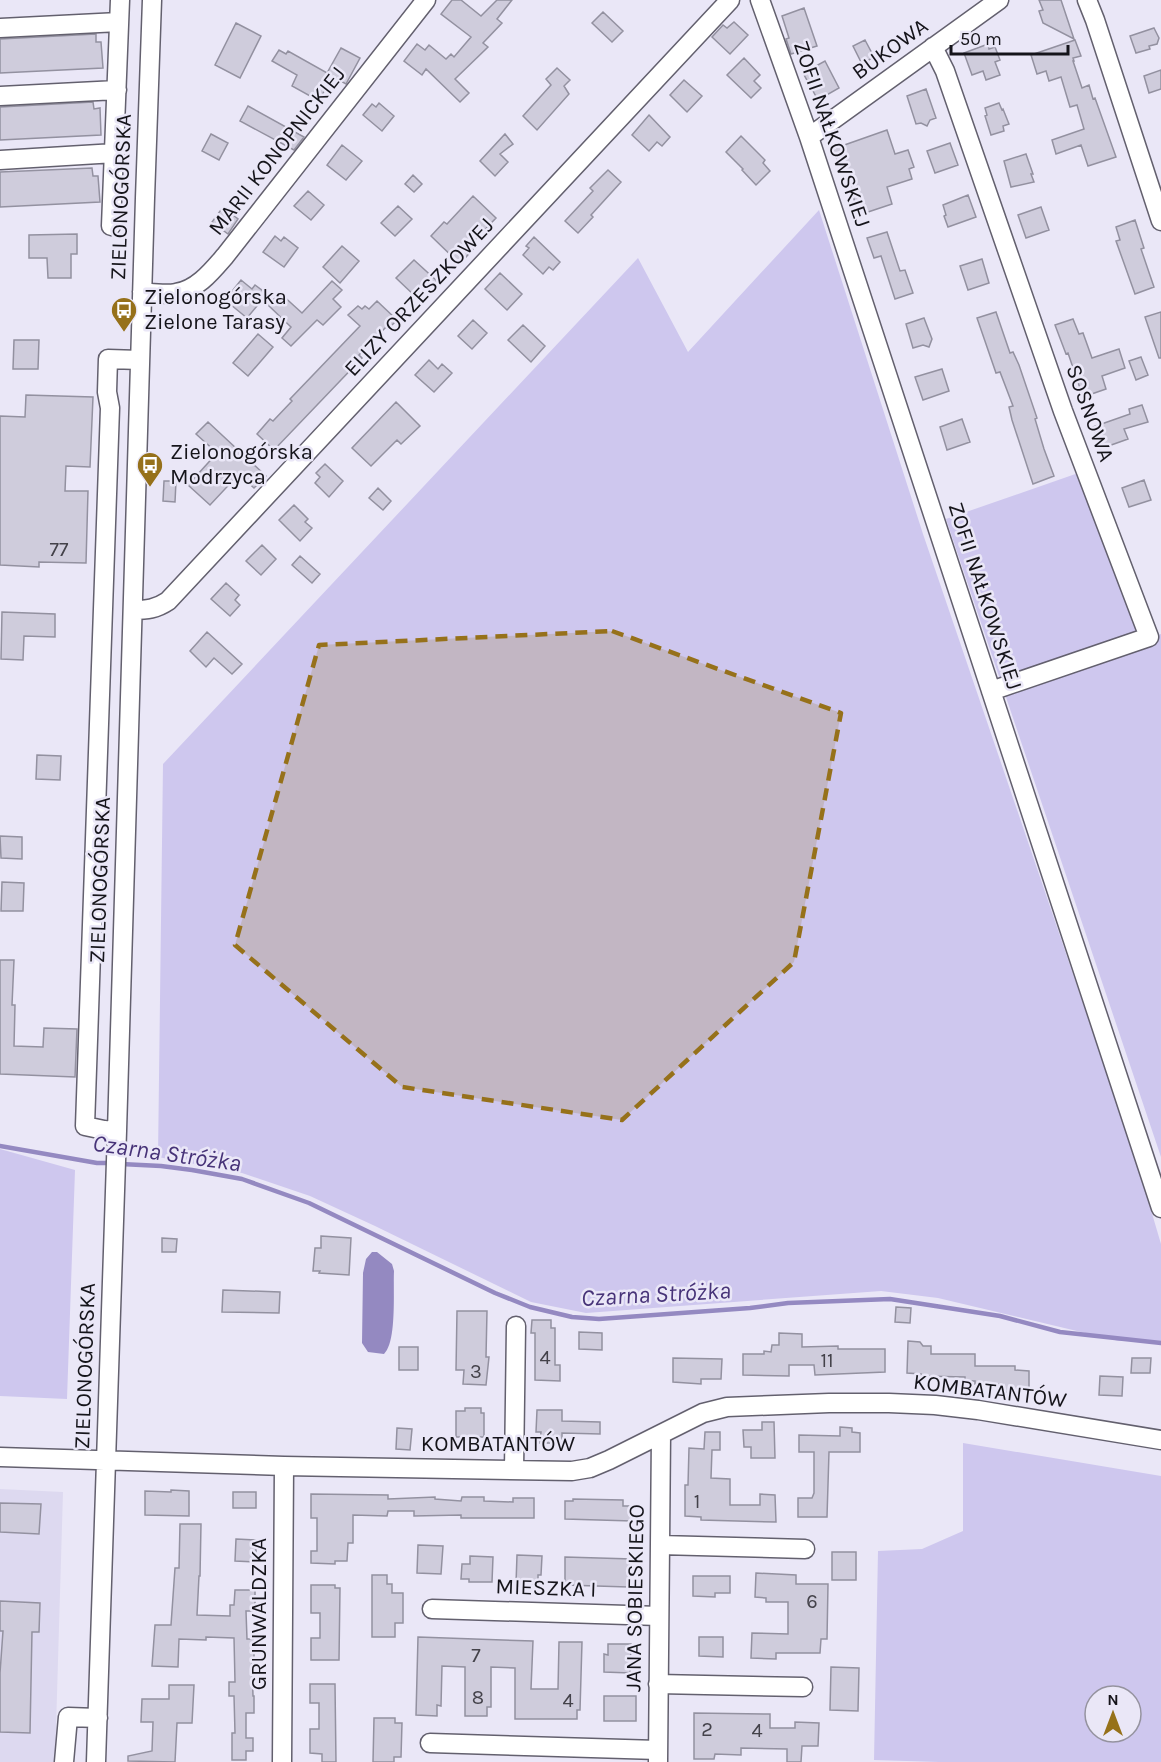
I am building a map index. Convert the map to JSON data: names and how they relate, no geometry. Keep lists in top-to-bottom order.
{
  "streets": {
    "street": [
      "BUKOWA",
      "ZOFII NAŁKOWSKIEJ",
      "MARII KONOPNICKIEJ",
      "ZIELONOGÓRSKA",
      "ELIZY ORZESZKOWEJ",
      "SOSNOWA",
      "KOMBATANTÓW",
      "MIESZKA I",
      "JANA SOBIESKIEGO",
      "GRUNWALDZKA"
    ]
  },
  "crossings": [
    ["BUKOWA", "ZOFII NAŁKOWSKIEJ"],
    ["BUKOWA", "SOSNOWA"],
    ["ZOFII NAŁKOWSKIEJ", "SOSNOWA"],
    ["MARII KONOPNICKIEJ", "ZIELONOGÓRSKA"],
    ["ZIELONOGÓRSKA", "ELIZY ORZESZKOWEJ"],
    ["ZIELONOGÓRSKA", "KOMBATANTÓW"],
    ["KOMBATANTÓW", "JANA SOBIESKIEGO"],
    ["KOMBATANTÓW", "GRUNWALDZKA"],
    ["MIESZKA I", "JANA SOBIESKIEGO"]
  ],
  "water": ["Czarna Stróżka"],
  "places": {
    "bus stop": ["Zielonogórska Zielone Tarasy", "Zielonogórska Modrzyca"]
  },
  "house_numbers": [
    "77",
    "4",
    "11",
    "3",
    "1",
    "6",
    "7",
    "8",
    "4",
    "2",
    "4"
  ],
  "scale_bar": "50 m",
  "north": "top"
}
